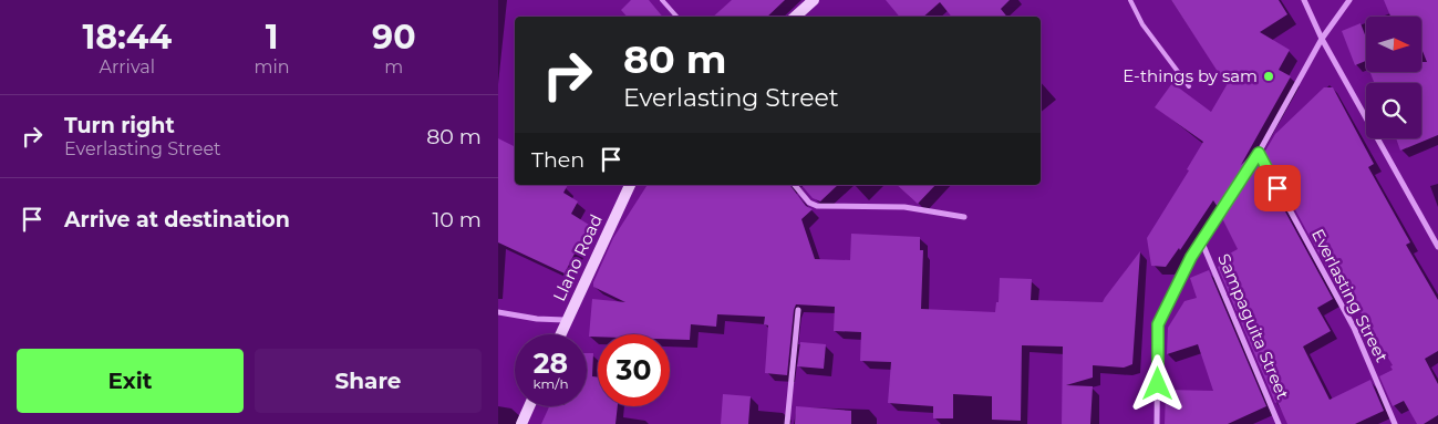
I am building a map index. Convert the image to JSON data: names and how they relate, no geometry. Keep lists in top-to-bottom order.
{
  "streets": {
    "main road": ["Llano Road"],
    "street": ["Everlasting Street", "Sampaguita Street"]
  },
  "places": ["E-things by sam"],
  "north": "right",
  "page": {
    "eta": [
      "18:44",
      "Arrival",
      "1",
      "min",
      "90",
      "m"
    ],
    "turn": ["80 m", "Everlasting Street"],
    "list": [
      {
        "name": "Turn right",
        "note": "Everlasting Street",
        "value": "80 m"
      },
      {
        "name": "Arrive at destination",
        "value": "10 m"
      }
    ],
    "then": "Then",
    "speed": "28 km/h",
    "limit": "30",
    "buttons": ["Exit", "Share"]
  }
}
